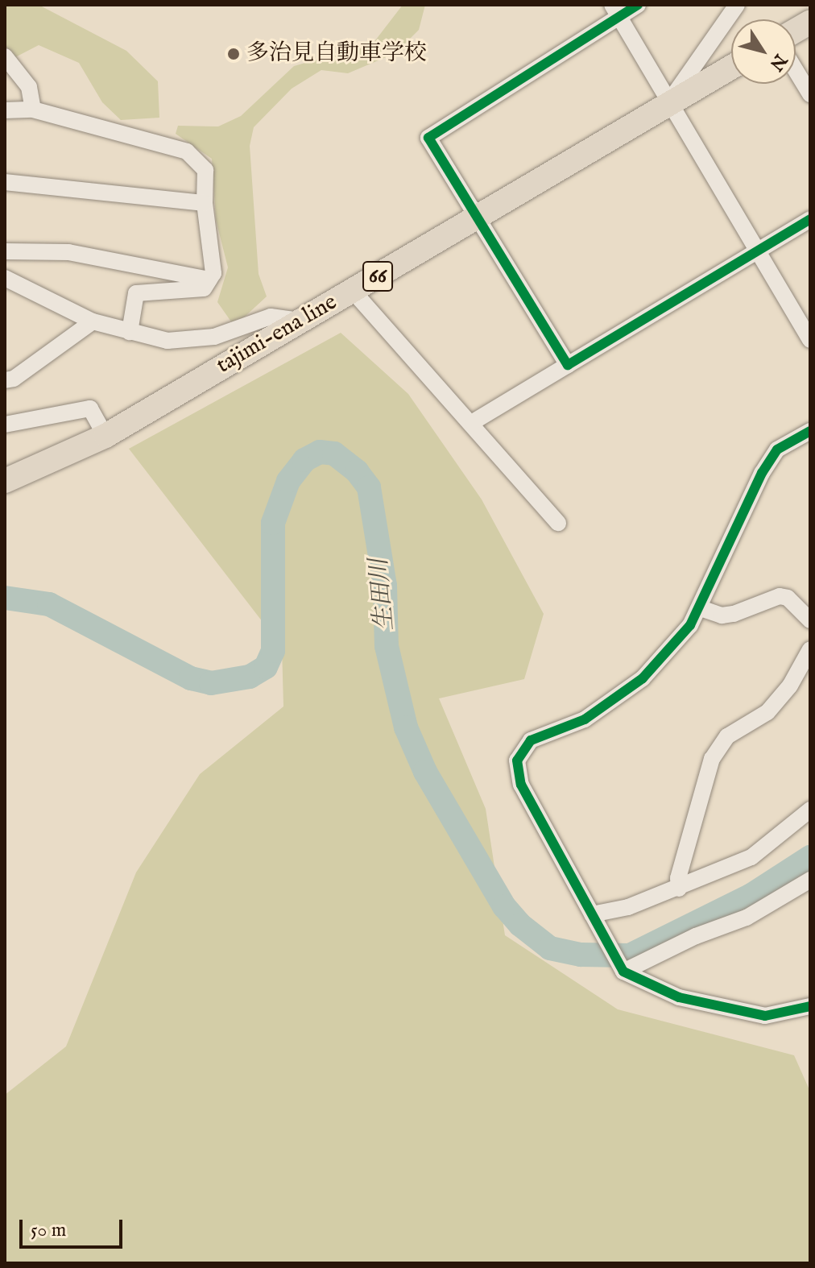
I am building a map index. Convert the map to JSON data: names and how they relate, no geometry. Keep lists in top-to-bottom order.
{
  "streets": {
    "main road": ["66", "tajimi-ena line"]
  },
  "water": ["生田川"],
  "places": ["多治見自動車学校"],
  "scale_bar": "50 m",
  "north": "bottom right"
}
